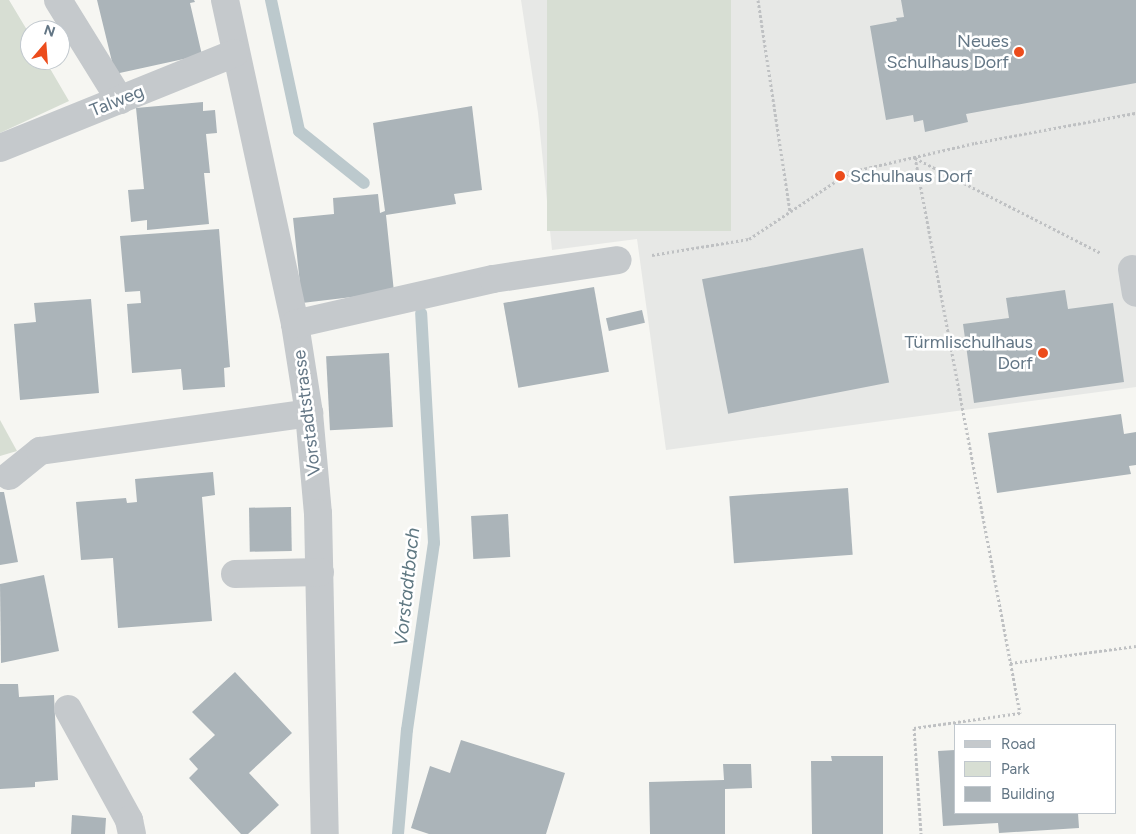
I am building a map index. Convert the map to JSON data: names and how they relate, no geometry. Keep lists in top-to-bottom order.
{
  "streets": {
    "street": ["Talweg", "Vorstadtstrasse"]
  },
  "crossings": [
    ["Talweg", "Vorstadtstrasse"]
  ],
  "water": ["Vorstadtbach"],
  "places": ["Neues Schulhaus Dorf", "Schulhaus Dorf", "Türmlischulhaus Dorf"],
  "legend": ["Road", "Park", "Building"],
  "north": "top"
}
